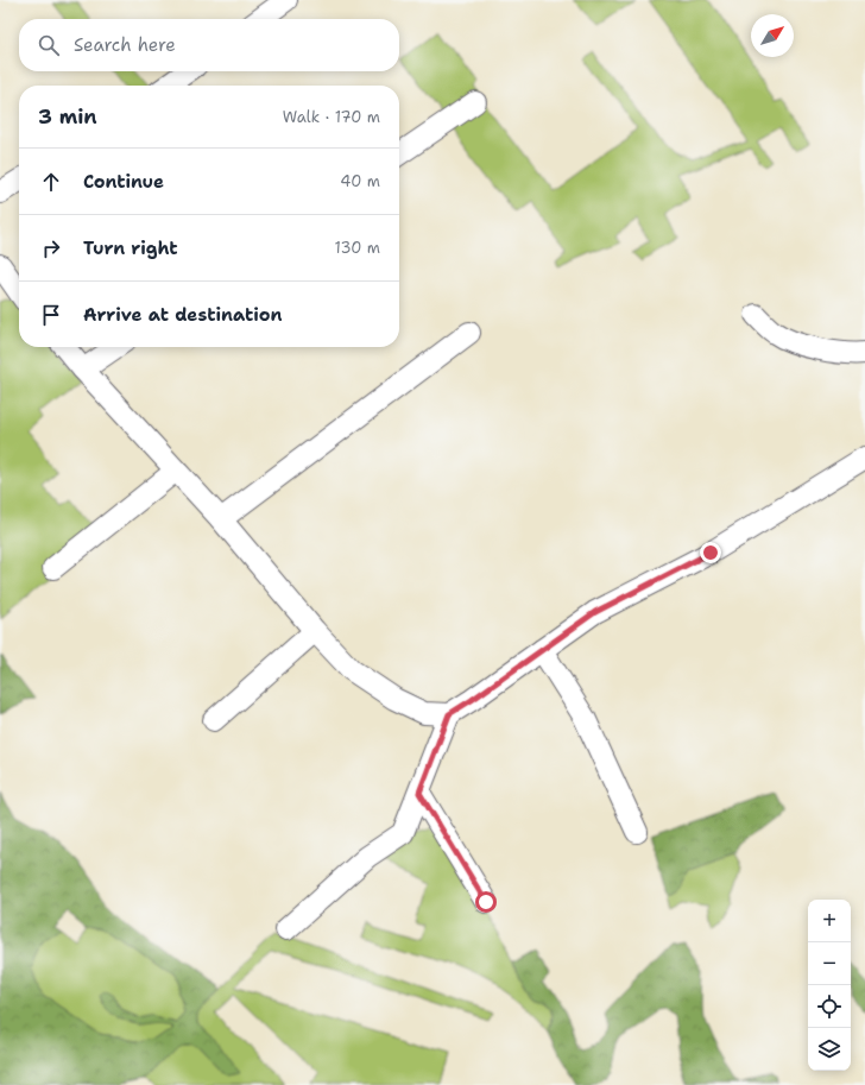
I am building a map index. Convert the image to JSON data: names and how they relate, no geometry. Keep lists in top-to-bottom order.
{
  "north": "top right",
  "page": {
    "search": "Search here",
    "heading": ["3 min", "Walk · 170 m"],
    "list": [
      ["Continue", "40 m"],
      ["Turn right", "130 m"],
      "Arrive at destination"
    ],
    "map_buttons": ["+", "−"]
  }
}
